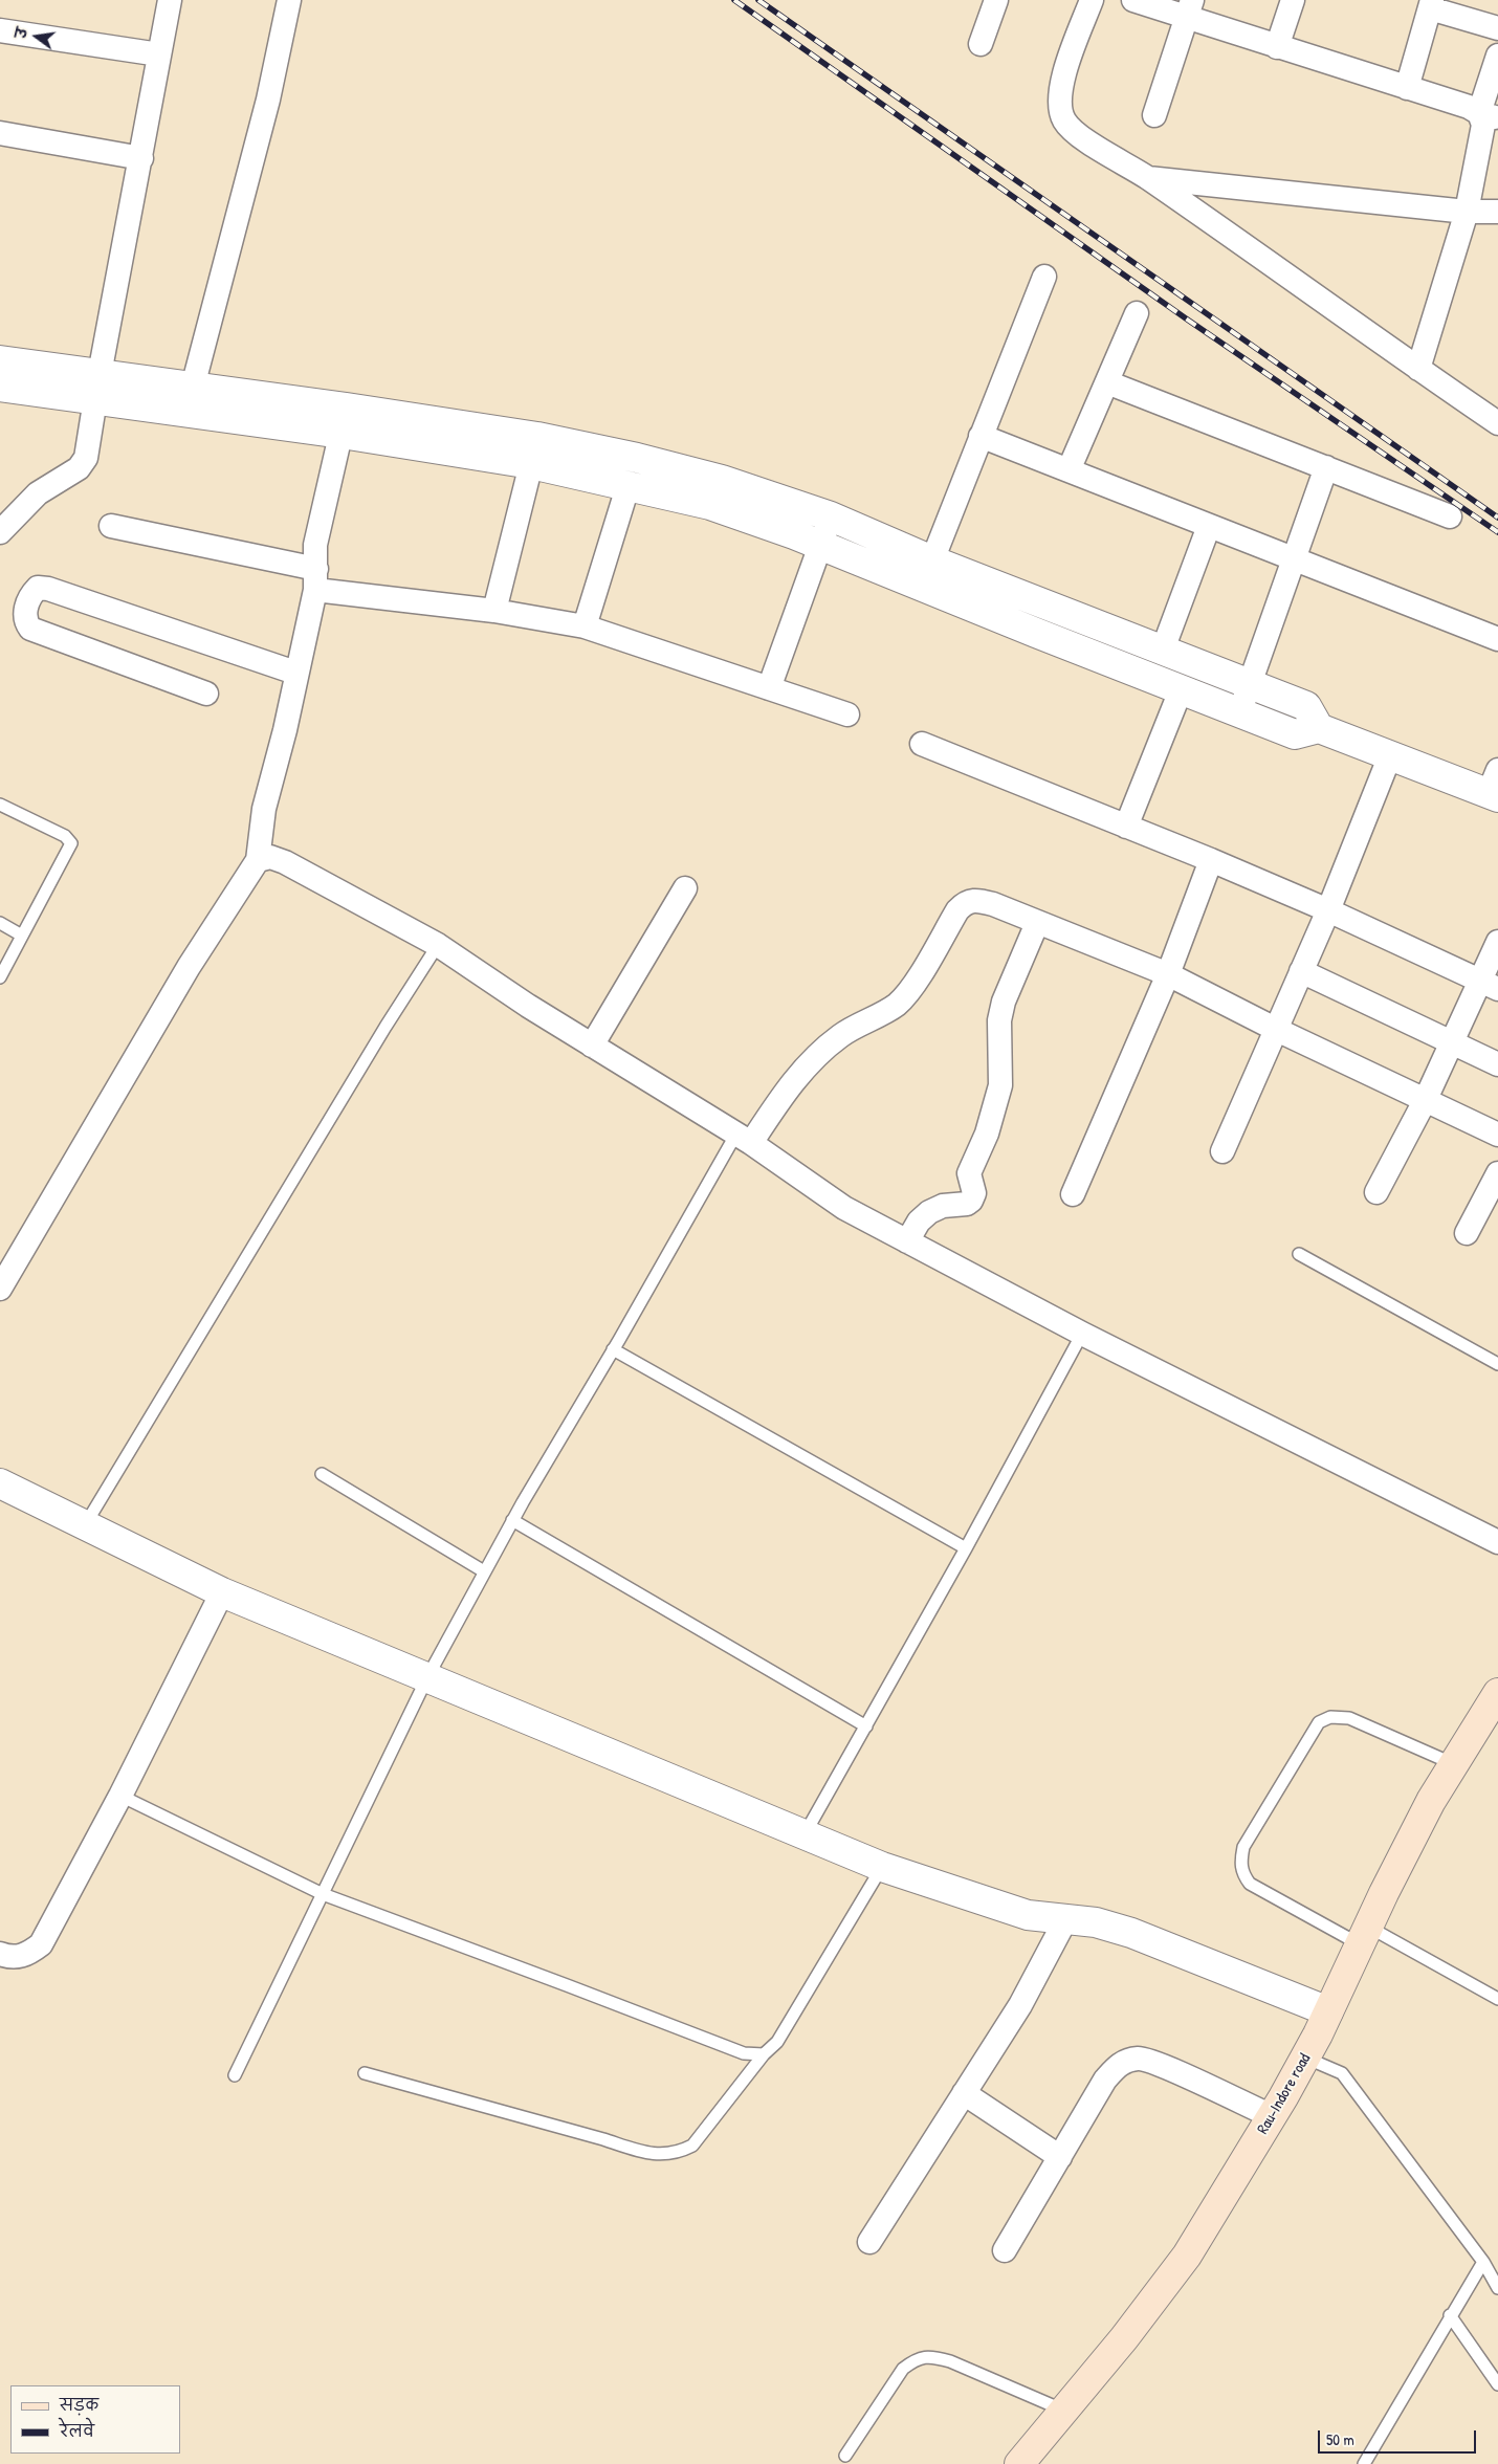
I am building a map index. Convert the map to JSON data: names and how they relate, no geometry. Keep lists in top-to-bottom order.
{
  "streets": {
    "main road": ["Rau-Indore road"]
  },
  "legend": ["सड़क", "रेलवे"],
  "scale_bar": "50 m",
  "north": "left"
}
